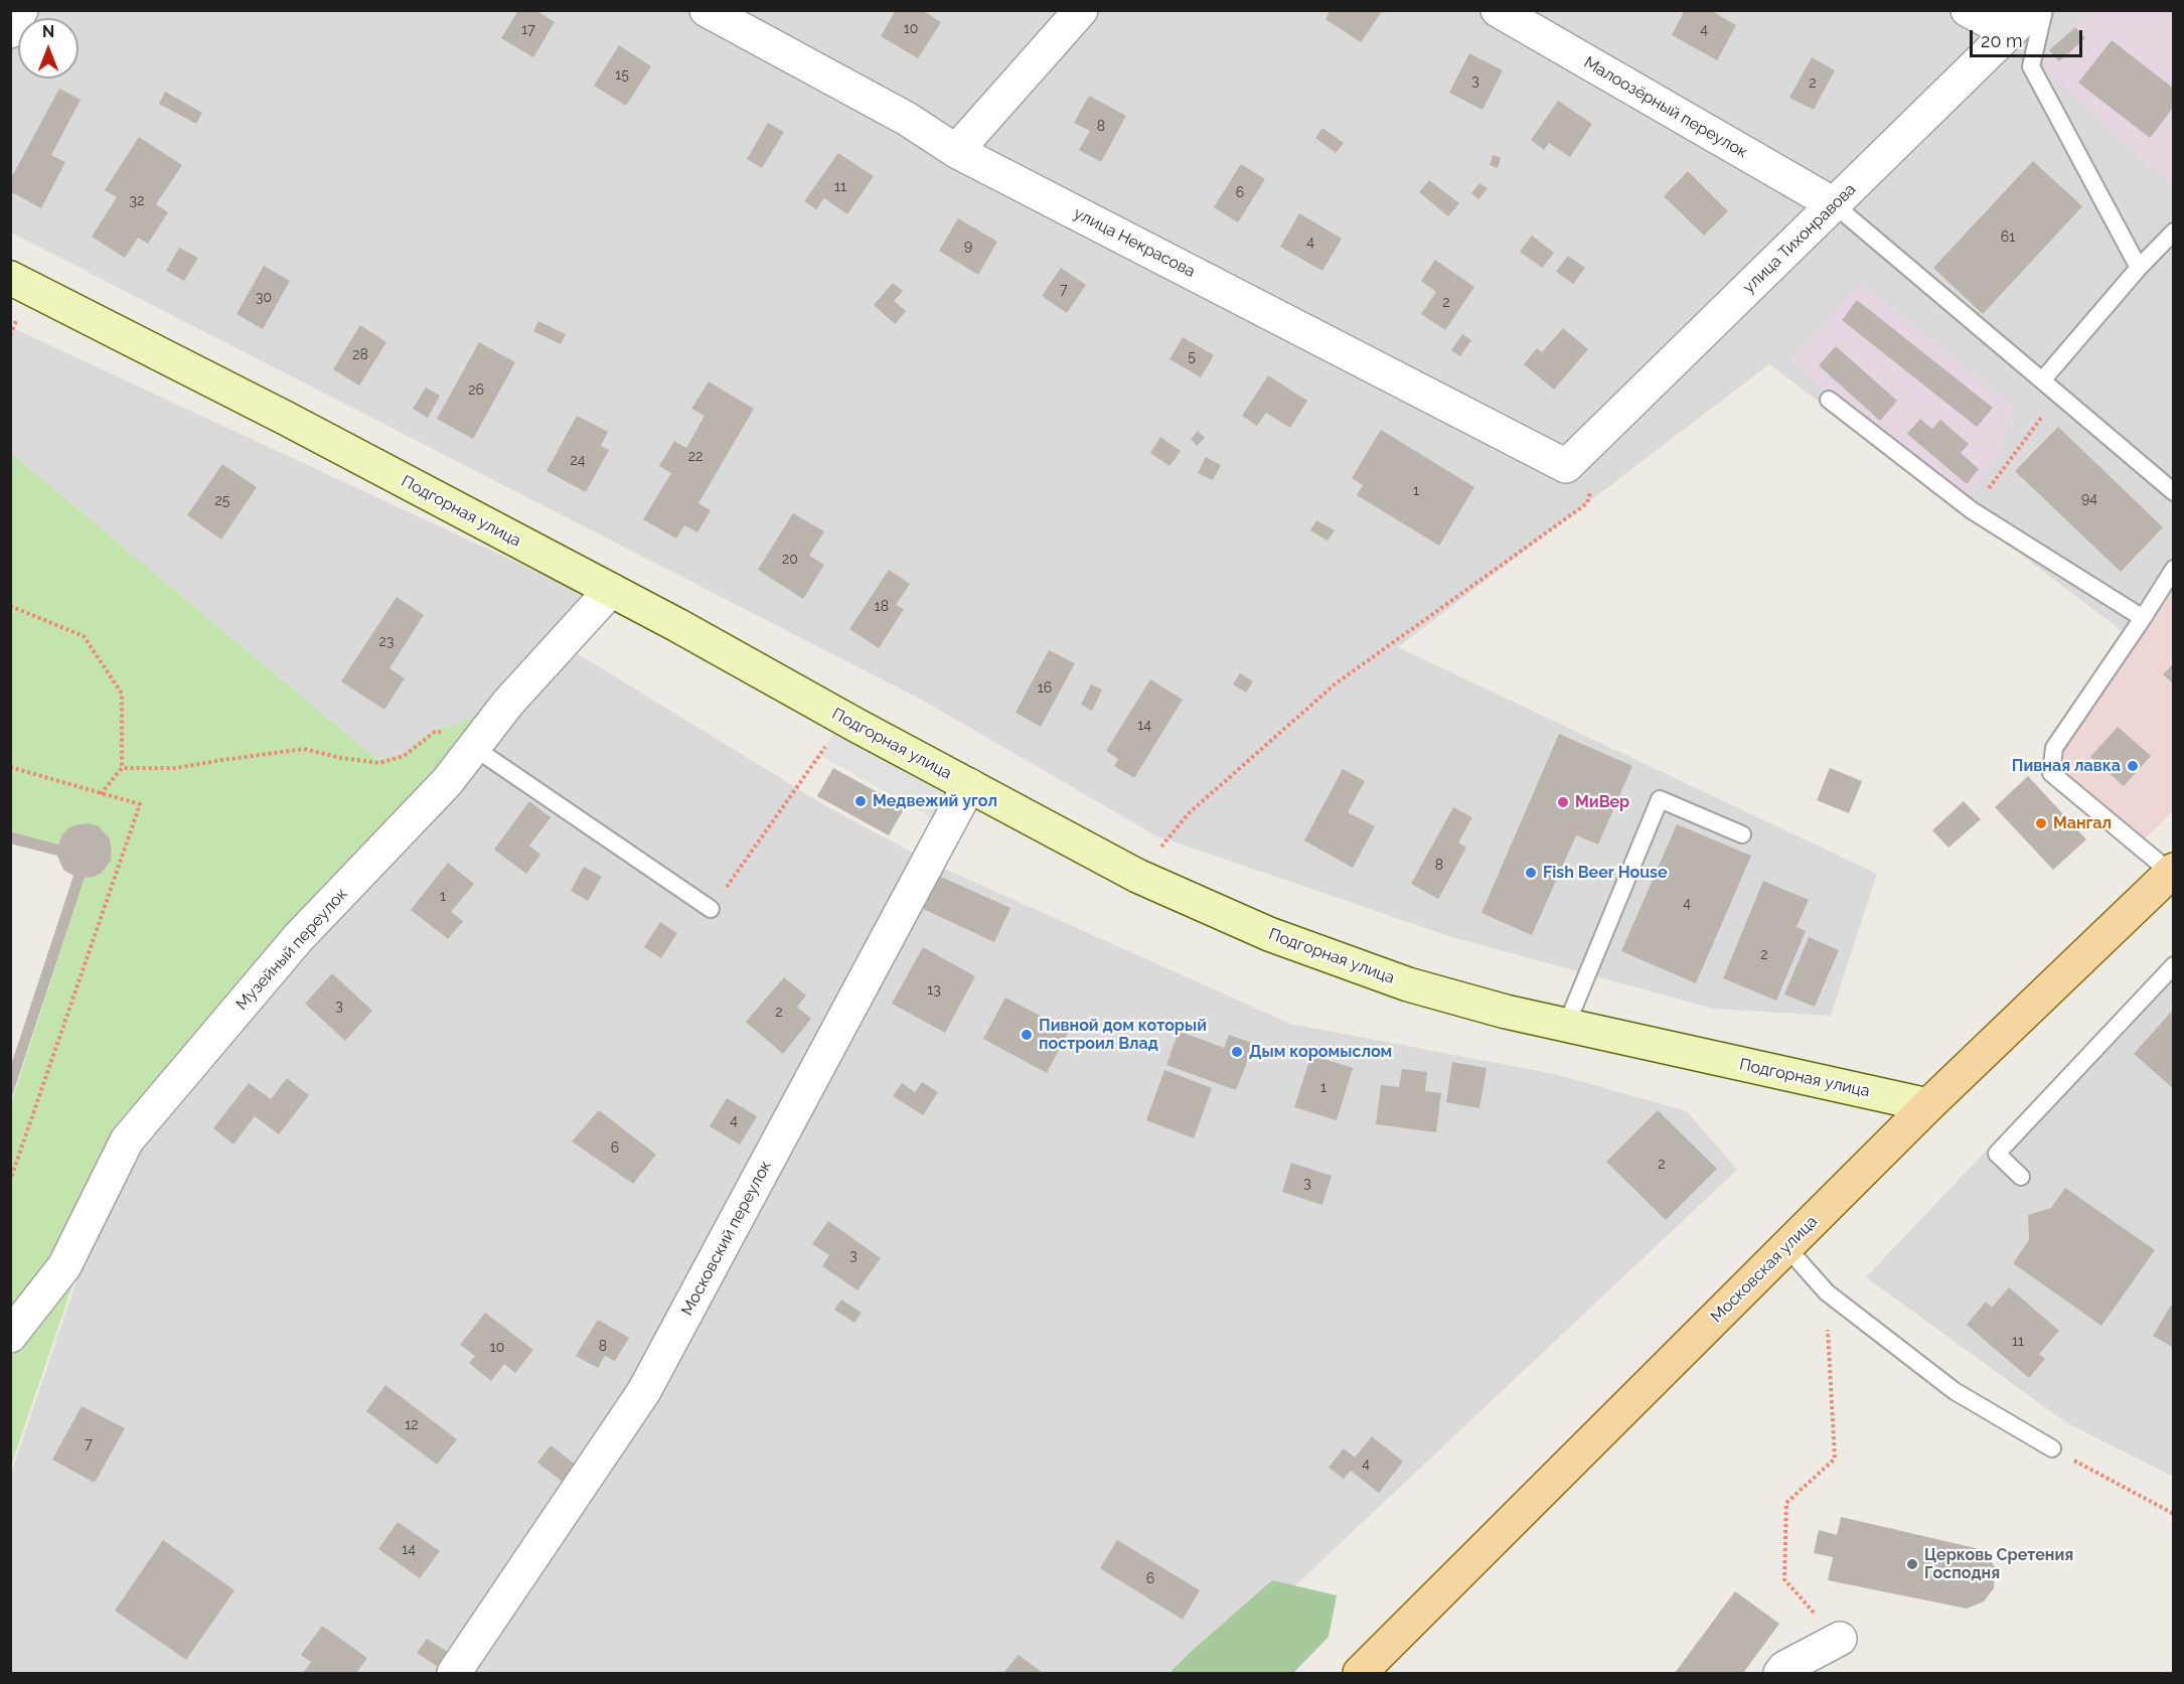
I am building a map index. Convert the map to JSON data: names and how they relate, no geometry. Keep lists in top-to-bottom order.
{
  "streets": {
    "main road": ["Подгорная улица", "Московская улица"],
    "street": [
      "Малоозёрный переулок",
      "улица Тихонравова",
      "улица Некрасова",
      "Музейный переулок",
      "Московский переулок"
    ]
  },
  "crossings": [
    ["Малоозёрный переулок", "улица Тихонравова"],
    ["улица Тихонравова", "улица Некрасова"],
    ["Подгорная улица", "Музейный переулок"],
    ["Подгорная улица", "Московский переулок"],
    ["Подгорная улица", "Московская улица"]
  ],
  "places": [
    "Пивная лавка",
    "Медвежий угол",
    "МиВер",
    "Мангал",
    "Fish Beer House",
    "Пивной дом который построил Влад",
    "Дым коромыслом",
    "Церковь Сретения Господня"
  ],
  "house_numbers": [
    "10",
    "17",
    "4",
    "15",
    "3",
    "2",
    "8",
    "11",
    "6",
    "32",
    "61",
    "4",
    "9",
    "7",
    "30",
    "2",
    "28",
    "5",
    "26",
    "22",
    "24",
    "1",
    "94",
    "25",
    "20",
    "18",
    "23",
    "16",
    "14",
    "8",
    "1",
    "4",
    "2",
    "13",
    "3",
    "2",
    "1",
    "4",
    "6",
    "2",
    "3",
    "3",
    "11",
    "8",
    "10",
    "12",
    "7",
    "4",
    "14",
    "6"
  ],
  "scale_bar": "20 m",
  "north": "top"
}
